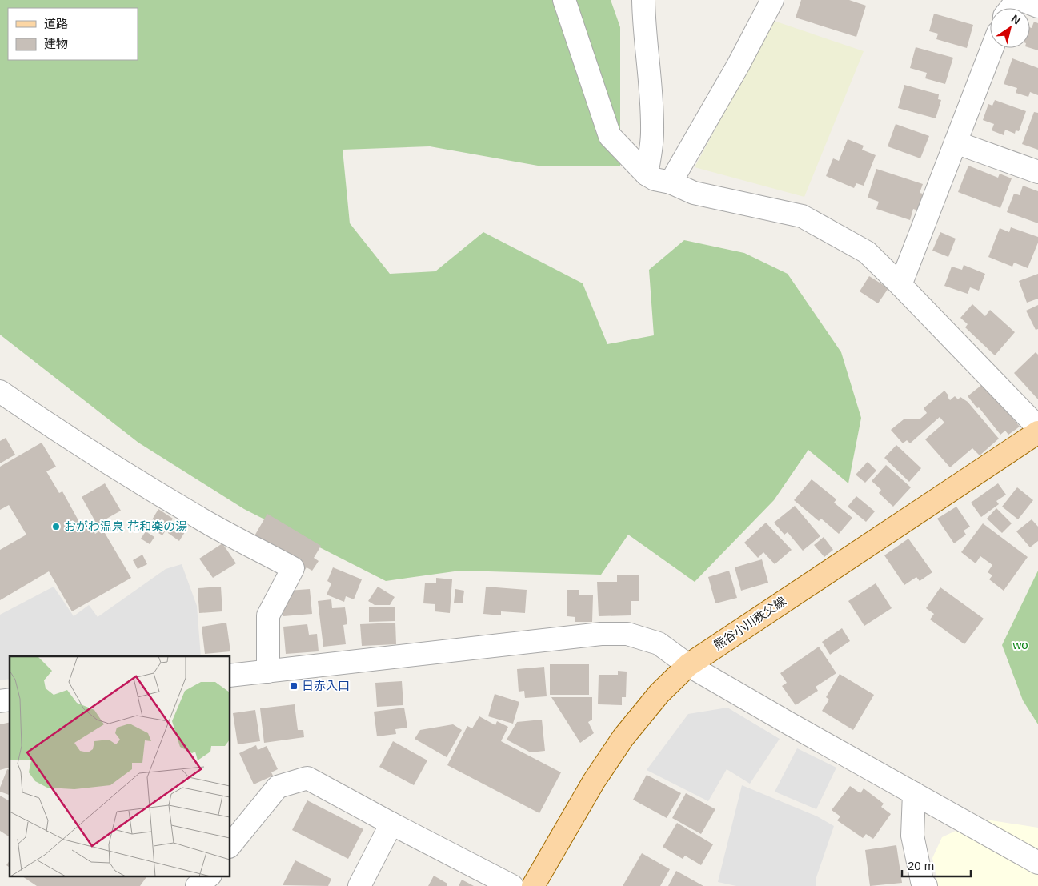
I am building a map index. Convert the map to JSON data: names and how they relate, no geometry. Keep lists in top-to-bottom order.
{
  "streets": {
    "main road": ["熊谷小川秩父線"]
  },
  "parks": ["wo"],
  "places": {
    "other": ["おがわ温泉 花和楽の湯"],
    "transit": ["日赤入口"]
  },
  "legend": ["道路", "建物"],
  "scale_bar": "20 m",
  "north": "top right"
}
